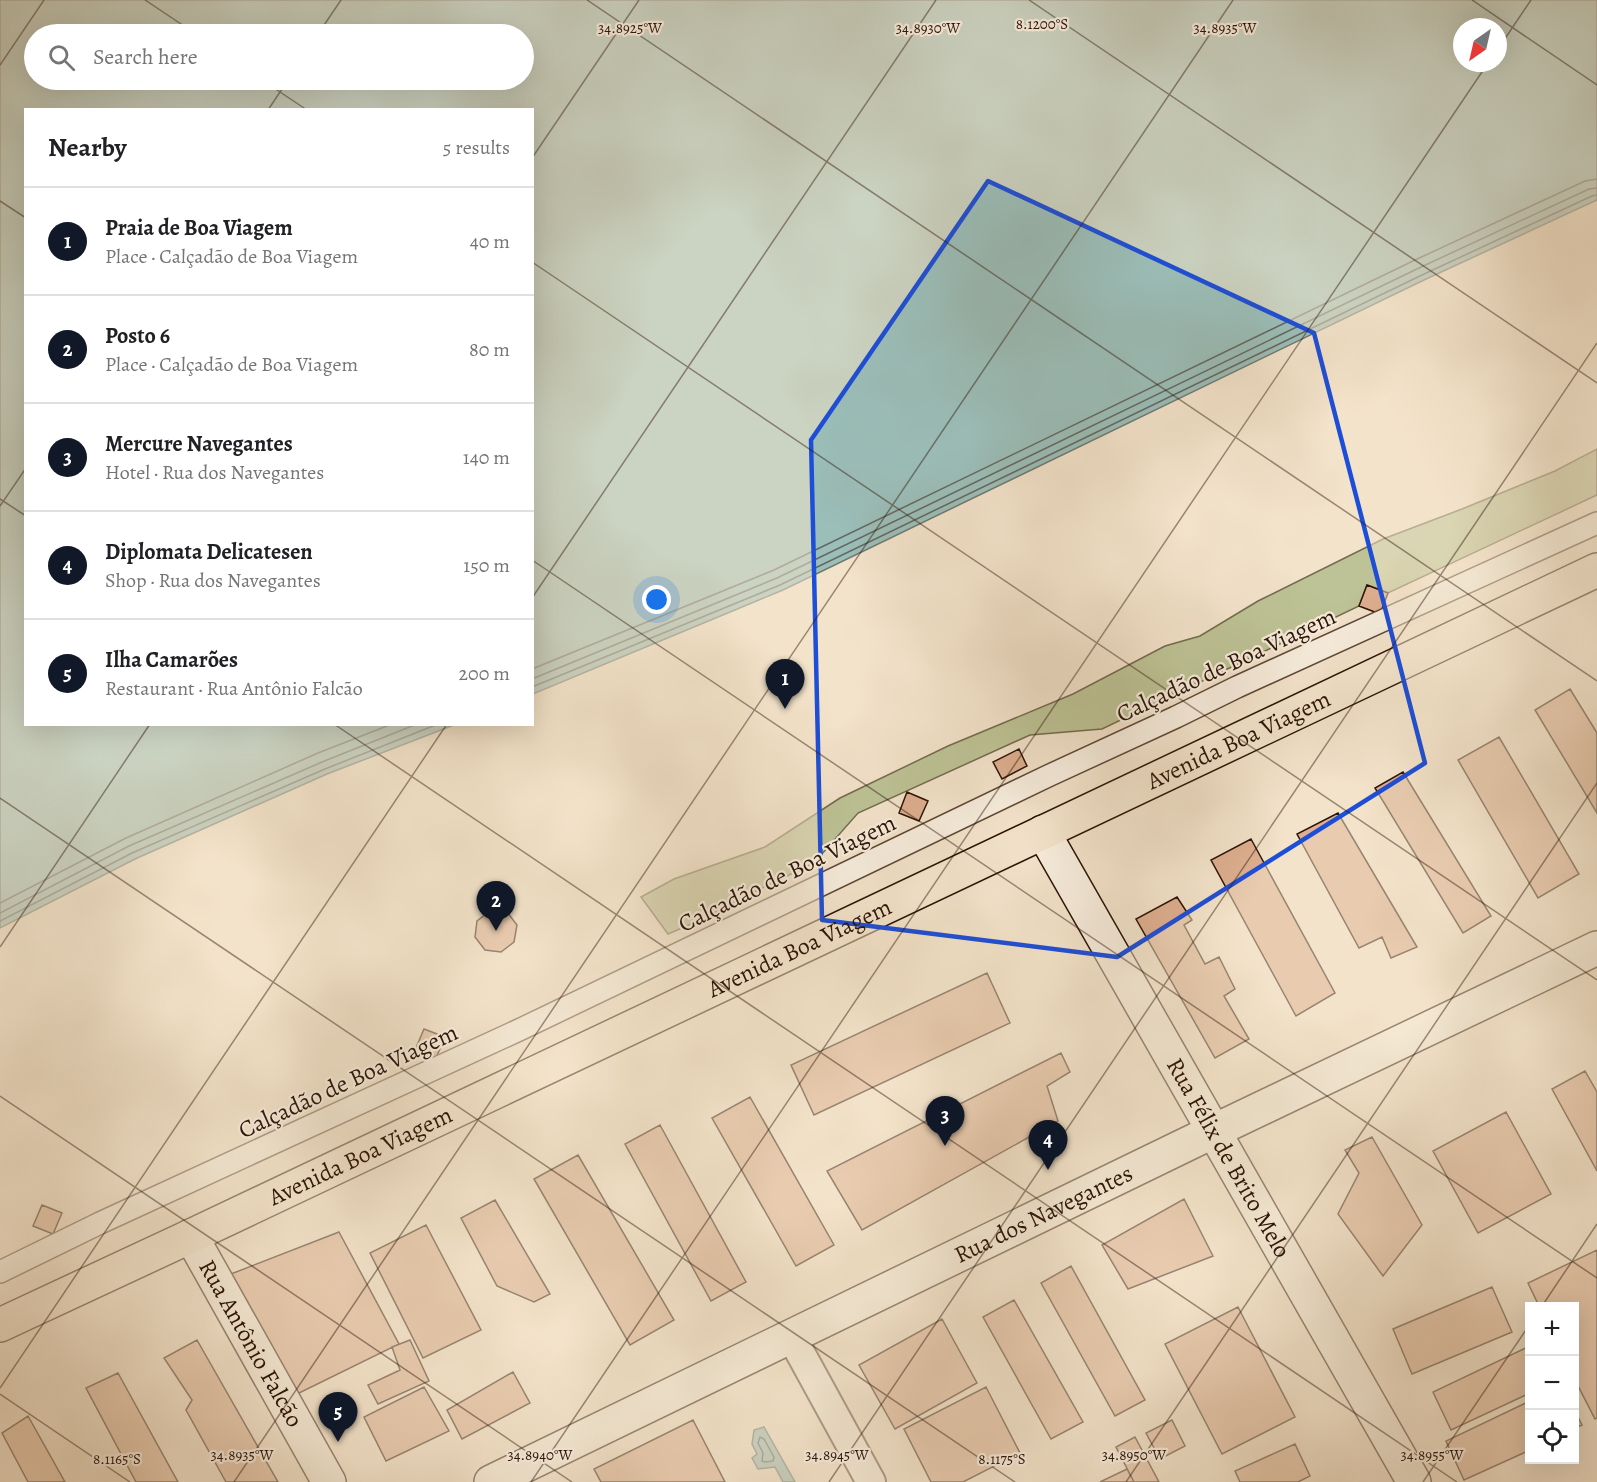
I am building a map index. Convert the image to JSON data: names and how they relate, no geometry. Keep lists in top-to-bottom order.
{
  "streets": {
    "main road": [
      "Avenida Boa Viagem",
      "Rua Félix de Brito Melo",
      "Rua dos Navegantes",
      "Rua Antônio Falcão"
    ],
    "street": ["Calçadão de Boa Viagem"]
  },
  "crossings": [
    ["Avenida Boa Viagem", "Rua Félix de Brito Melo"],
    ["Avenida Boa Viagem", "Rua Antônio Falcão"],
    ["Rua Félix de Brito Melo", "Rua dos Navegantes"]
  ],
  "north": "bottom left",
  "page": {
    "search": "Search here",
    "heading": ["Nearby", "5 results"],
    "list": [
      {
        "mark": "1",
        "name": "Praia de Boa Viagem",
        "note": "Place · Calçadão de Boa Viagem",
        "value": "40 m"
      },
      {
        "mark": "2",
        "name": "Posto 6",
        "note": "Place · Calçadão de Boa Viagem",
        "value": "80 m"
      },
      {
        "mark": "3",
        "name": "Mercure Navegantes",
        "note": "Hotel · Rua dos Navegantes",
        "value": "140 m"
      },
      {
        "mark": "4",
        "name": "Diplomata Delicatesen",
        "note": "Shop · Rua dos Navegantes",
        "value": "150 m"
      },
      {
        "mark": "5",
        "name": "Ilha Camarões",
        "note": "Restaurant · Rua Antônio Falcão",
        "value": "200 m"
      }
    ],
    "pins": [
      "1",
      "2",
      "3",
      "4",
      "5"
    ],
    "map_buttons": ["+", "−"]
  },
  "coordinates": [
    "8.1200°S",
    "34.8925°W",
    "34.8930°W",
    "34.8935°W",
    "34.8940°W",
    "34.8945°W",
    "34.8950°W",
    "34.8955°W",
    "8.1165°S",
    "8.1175°S"
  ]
}
